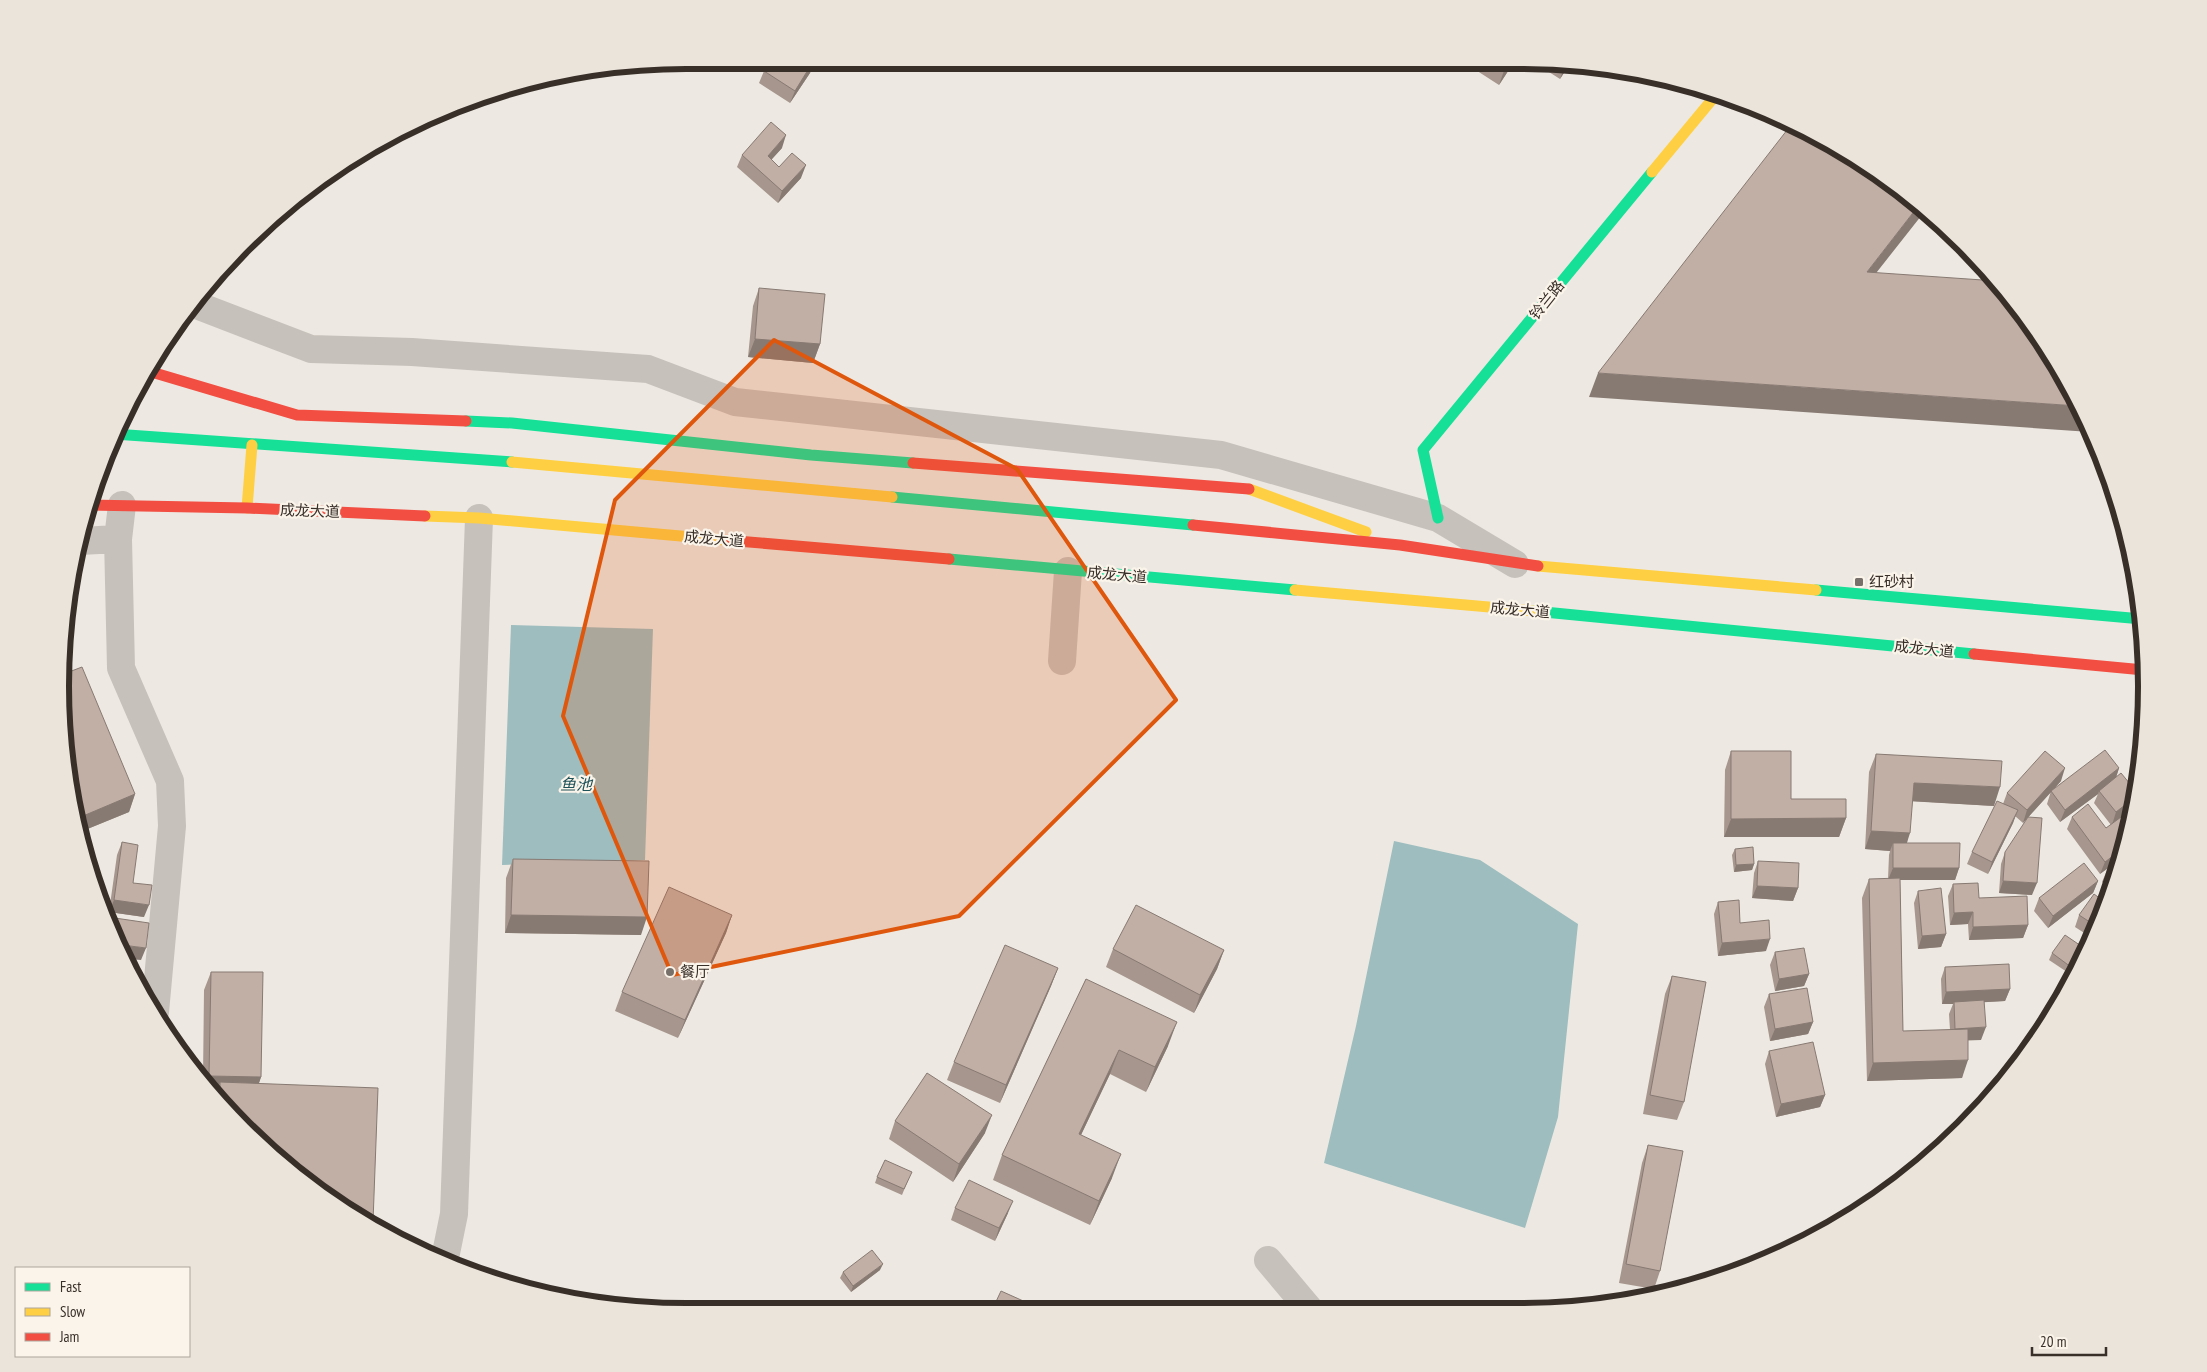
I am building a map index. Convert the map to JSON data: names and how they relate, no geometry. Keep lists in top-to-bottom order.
{
  "streets": {
    "main road": ["铃兰路", "成龙大道"]
  },
  "water": ["鱼池"],
  "places": {
    "transit": ["红砂村"],
    "other": ["餐厅"]
  },
  "legend": ["Fast", "Slow", "Jam"],
  "scale_bar": "20 m"
}
